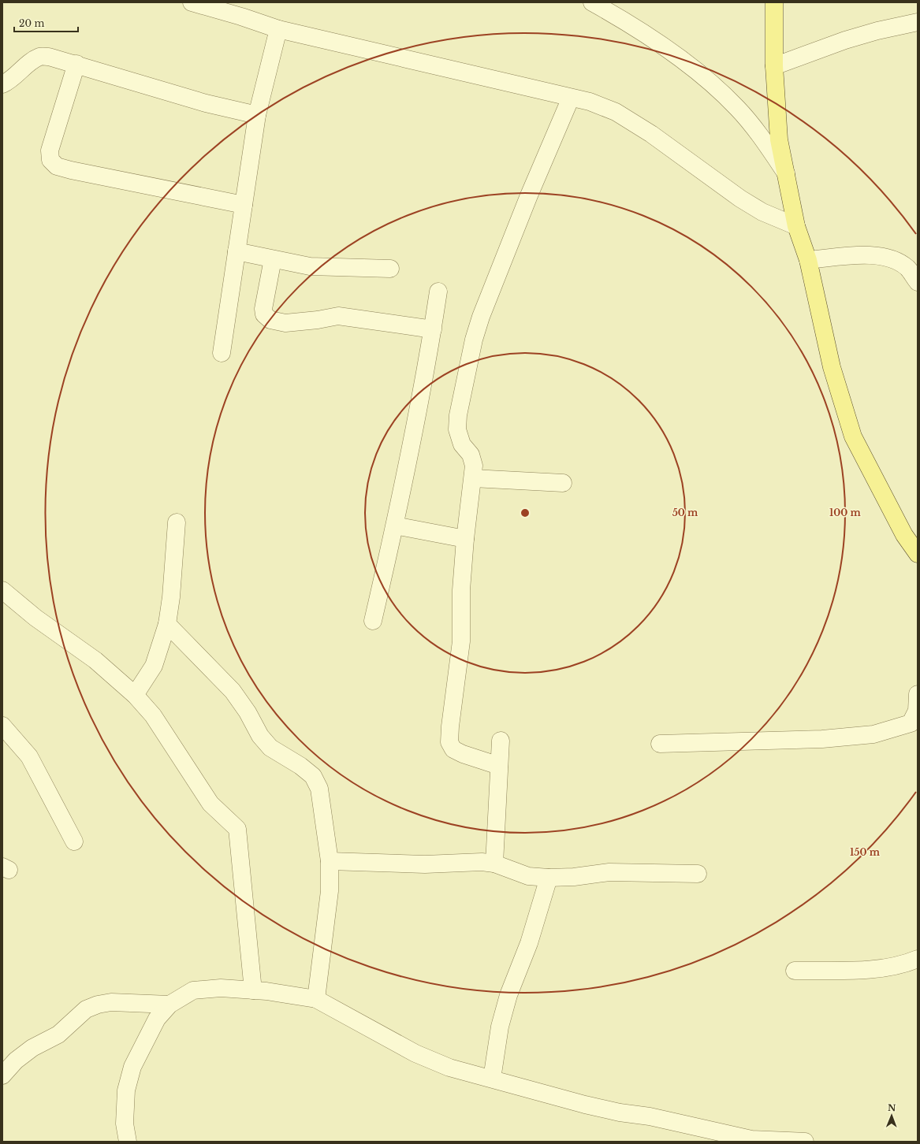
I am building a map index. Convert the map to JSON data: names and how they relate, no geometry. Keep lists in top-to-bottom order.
{
  "scale_bar": "20 m",
  "north": "top",
  "rings": ["50 m", "100 m", "150 m"]
}
